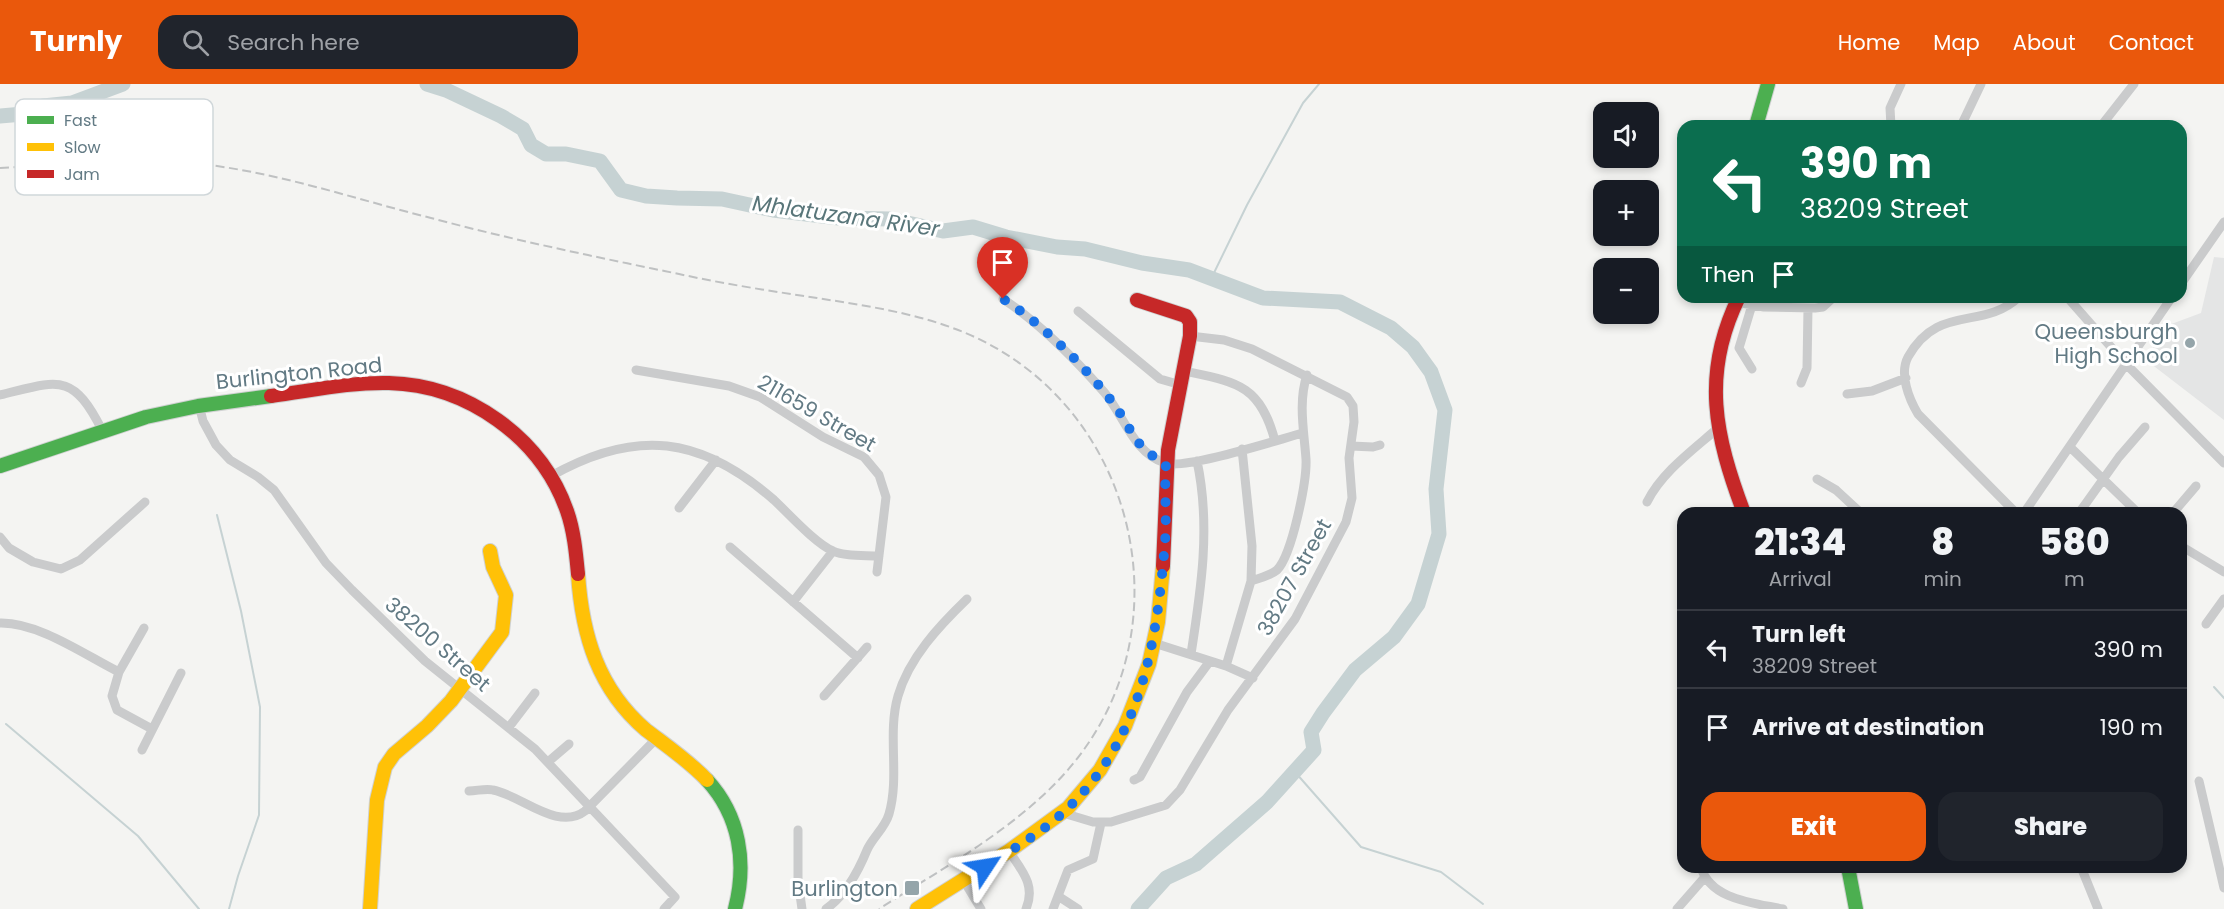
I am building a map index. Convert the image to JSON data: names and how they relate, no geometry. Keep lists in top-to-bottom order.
{
  "streets": {
    "street": [
      "Burlington Road",
      "211659 Street",
      "38207 Street",
      "38200 Street"
    ]
  },
  "crossings": [
    ["Burlington Road", "38200 Street"]
  ],
  "water": ["Mhlatuzana River"],
  "places": {
    "other": ["Queensburgh High School"],
    "transit": ["Burlington"]
  },
  "legend": ["Fast", "Slow", "Jam"],
  "page": {
    "header": "Turnly",
    "search": "Search here",
    "nav": [
      "Home",
      "Map",
      "About",
      "Contact"
    ],
    "map_buttons": ["+", "−"],
    "turn": ["390 m", "38209 Street"],
    "then": "Then",
    "eta": [
      "21:34",
      "Arrival",
      "8",
      "min",
      "580",
      "m"
    ],
    "list": [
      {
        "name": "Turn left",
        "note": "38209 Street",
        "value": "390 m"
      },
      {
        "name": "Arrive at destination",
        "value": "190 m"
      }
    ],
    "buttons": ["Exit", "Share"]
  }
}
